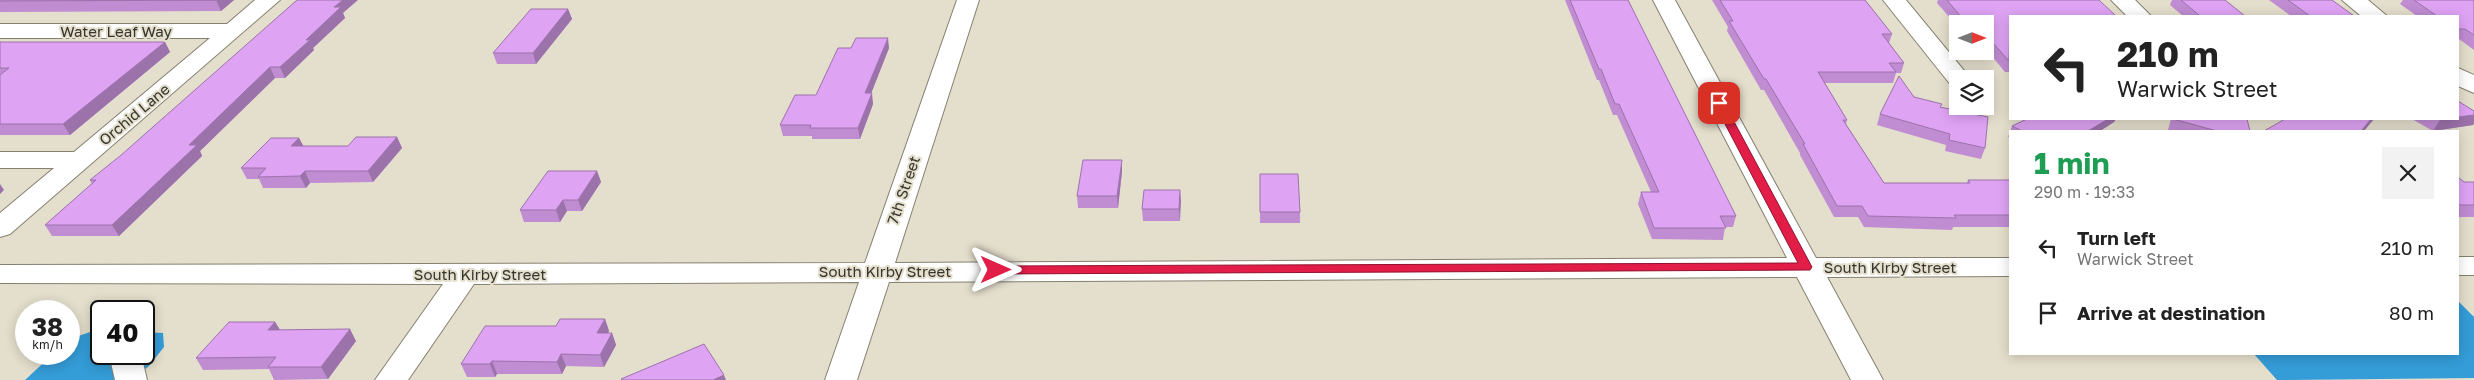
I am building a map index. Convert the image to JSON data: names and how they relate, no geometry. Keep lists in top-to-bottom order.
{
  "streets": {
    "street": [
      "Water Leaf Way",
      "Orchid Lane",
      "7th Street",
      "South Kirby Street"
    ]
  },
  "crossings": [
    ["Water Leaf Way", "Orchid Lane"],
    ["7th Street", "South Kirby Street"]
  ],
  "north": "right",
  "page": {
    "turn": ["210 m", "Warwick Street"],
    "heading": ["1 min", "290 m · 19:33"],
    "list": [
      {
        "name": "Turn left",
        "note": "Warwick Street",
        "value": "210 m"
      },
      {
        "name": "Arrive at destination",
        "value": "80 m"
      }
    ],
    "speed": "38 km/h",
    "limit": "40"
  }
}
